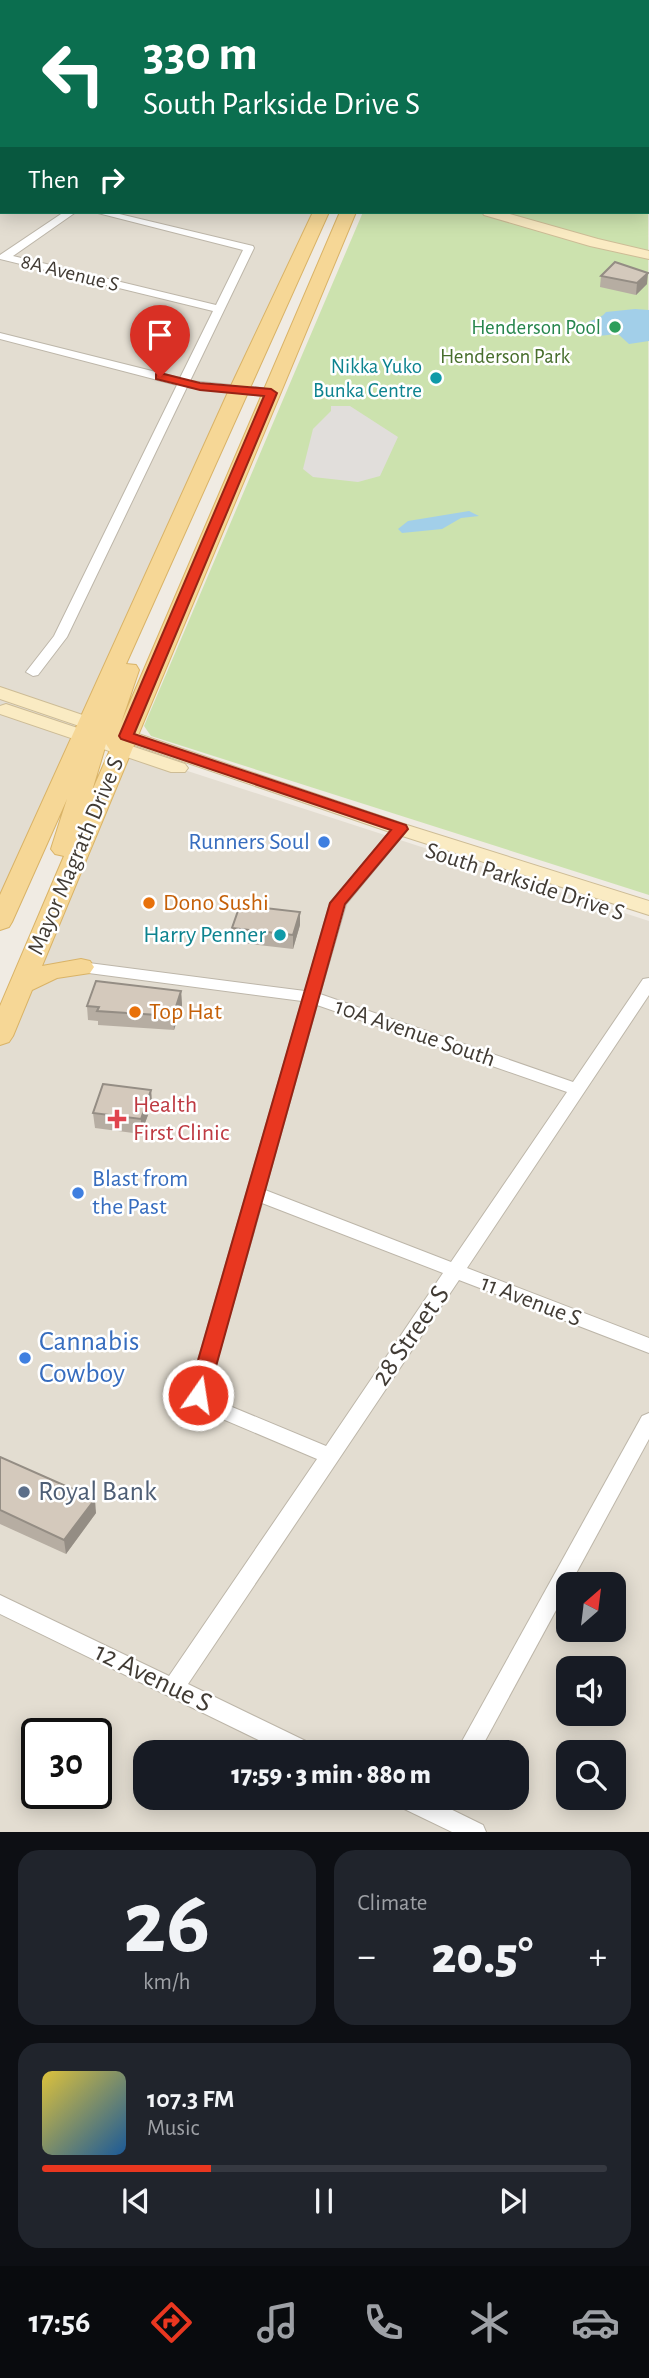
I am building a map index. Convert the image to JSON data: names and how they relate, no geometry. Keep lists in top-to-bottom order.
{
  "streets": {
    "main road": ["Mayor Magrath Drive S", "South Parkside Drive S"],
    "street": [
      "8A Avenue S",
      "10A Avenue South",
      "11 Avenue S",
      "28 Street S",
      "12 Avenue S"
    ]
  },
  "crossings": [
    ["Mayor Magrath Drive S", "South Parkside Drive S"],
    ["10A Avenue South", "28 Street S"],
    ["11 Avenue S", "28 Street S"],
    ["28 Street S", "12 Avenue S"]
  ],
  "parks": ["Henderson Park"],
  "places": {
    "other": [
      "Henderson Pool",
      "Nikka Yuko Bunka Centre",
      "Runners Soul",
      "Dono Sushi",
      "Harry Penner",
      "Top Hat",
      "Blast from the Past",
      "Cannabis Cowboy",
      "Royal Bank"
    ],
    "health": ["Health First Clinic"]
  },
  "north": "top right",
  "page": {
    "turn": ["330 m", "South Parkside Drive S"],
    "then": "Then",
    "limit": "30",
    "trip": "17:59 · 3 min · 880 m",
    "tile": [
      ["26", "km/h"],
      "Climate"
    ],
    "heat": ["−", "20.5°", "+"],
    "song": ["107.3 FM", "Music"],
    "tabs": "17:56"
  }
}
